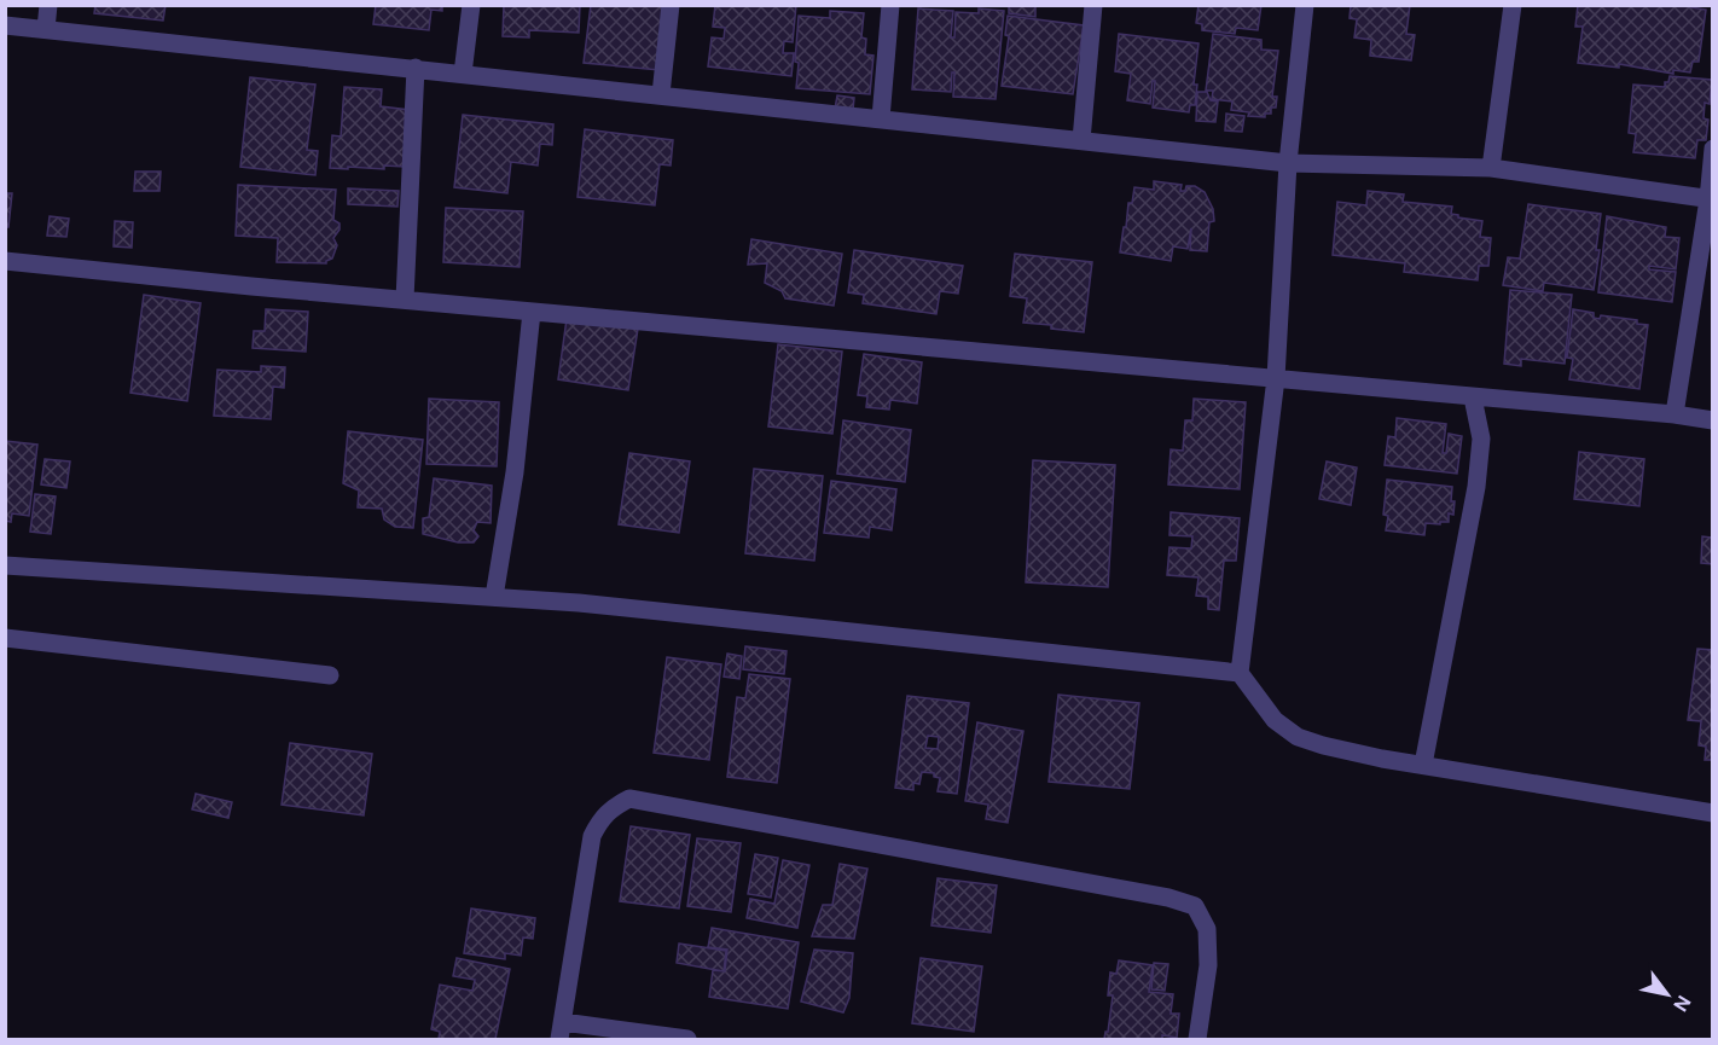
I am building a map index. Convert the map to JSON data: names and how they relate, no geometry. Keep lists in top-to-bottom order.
{
  "north": "bottom right"
}
